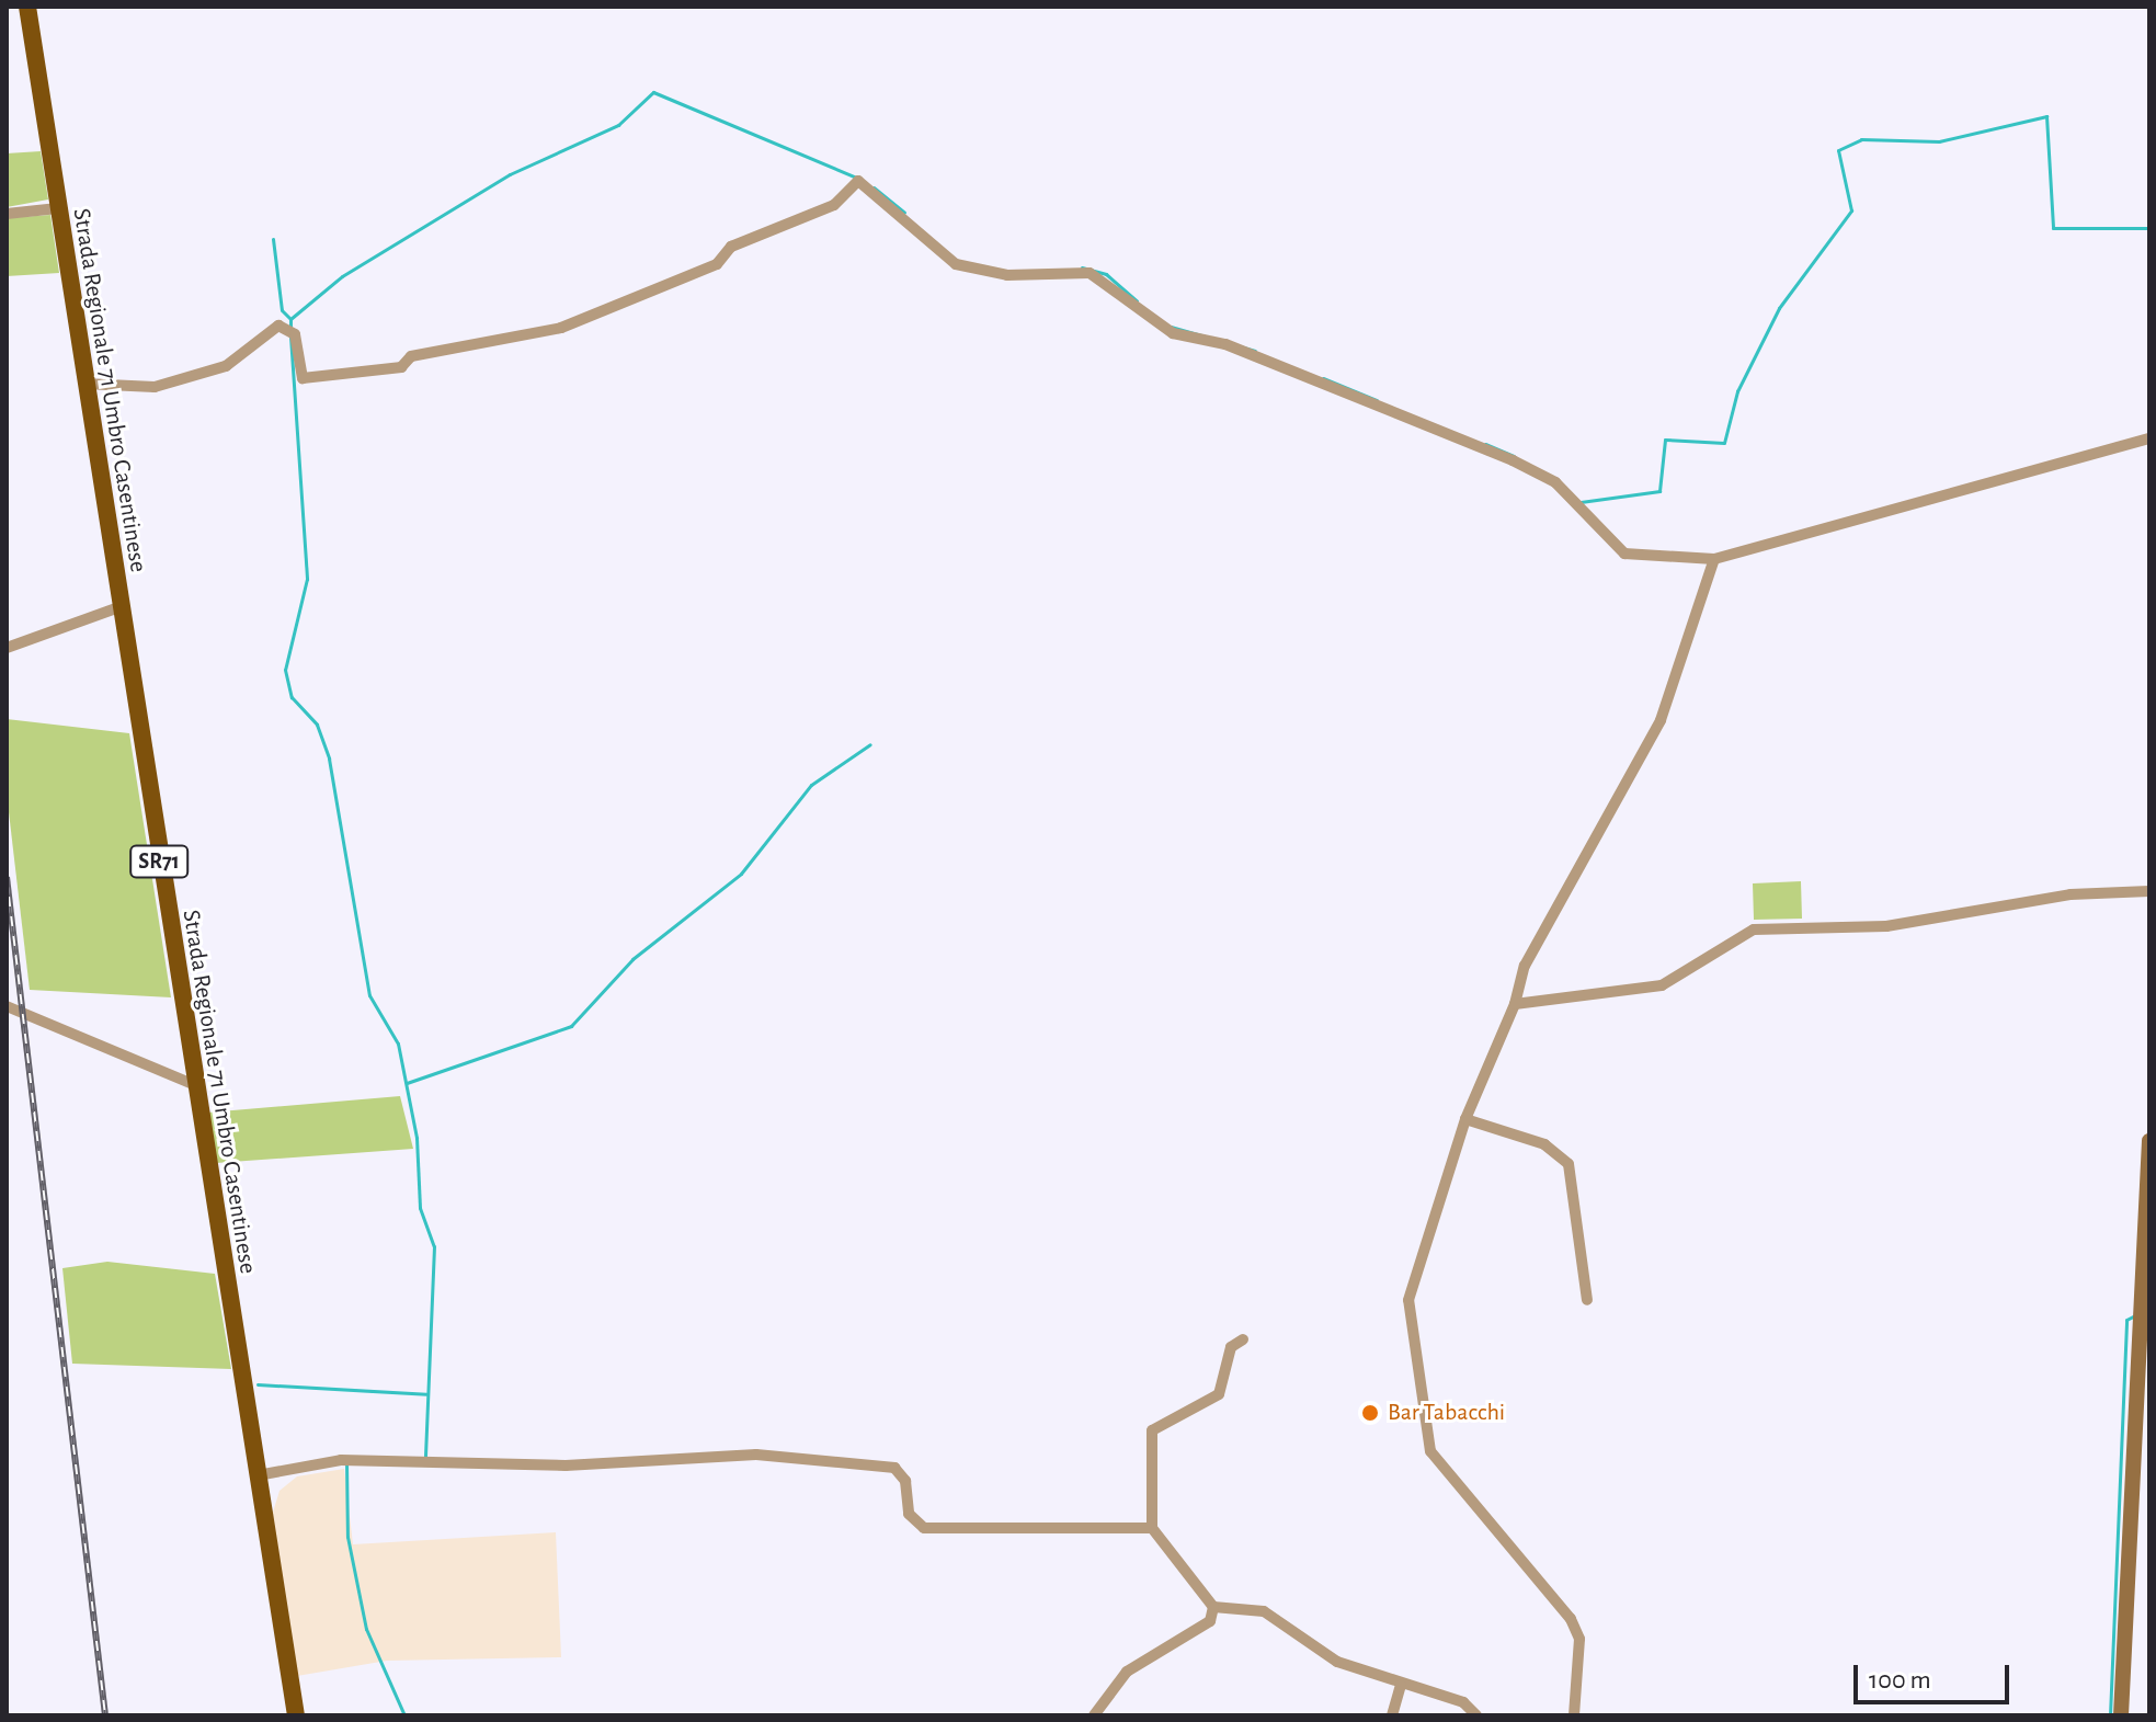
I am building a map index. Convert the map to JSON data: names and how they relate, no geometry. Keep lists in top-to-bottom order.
{
  "streets": {
    "main road": ["Strada Regionale 71 Umbro Casentinese", "SR71"]
  },
  "places": ["Bar Tabacchi"],
  "scale_bar": "100 m"
}
